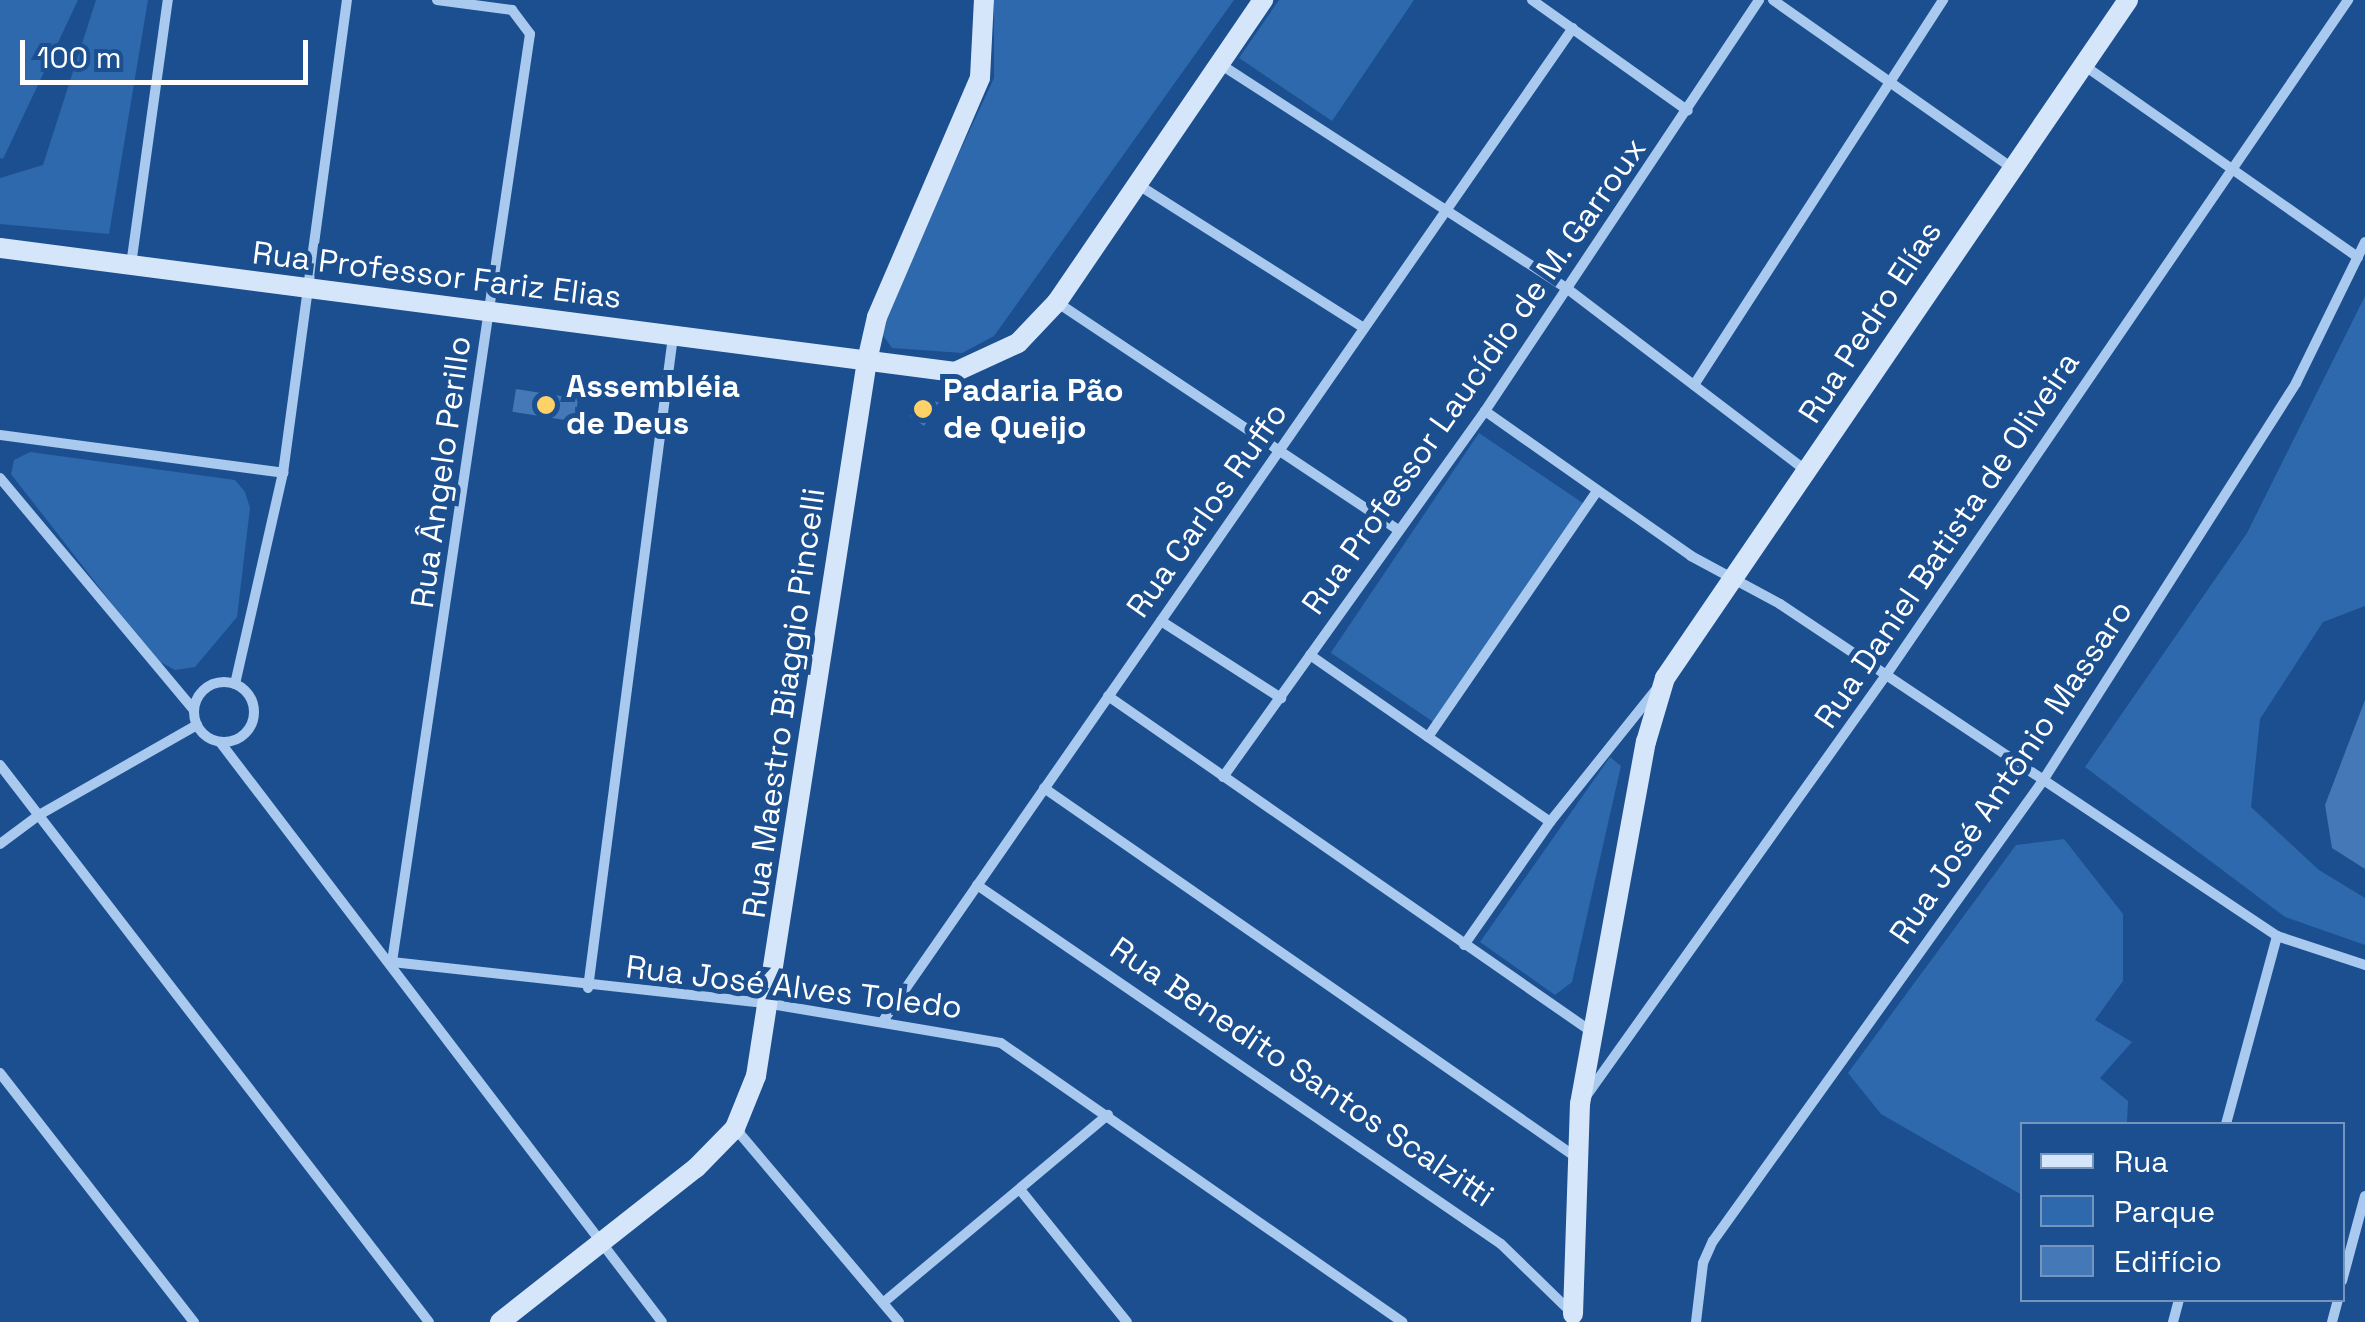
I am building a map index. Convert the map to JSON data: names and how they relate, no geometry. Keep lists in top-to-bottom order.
{
  "streets": {
    "street": [
      "Rua Professor Fariz Elias",
      "Rua Pedro Elías",
      "Rua Professor Laucídio de M. Garroux",
      "Rua Ângelo Perillo",
      "Rua Carlos Ruffo",
      "Rua Daniel Batista de Oliveira",
      "Rua Maestro Biaggio Pincelli",
      "Rua José Antônio Massaro",
      "Rua José Alves Toledo",
      "Rua Benedito Santos Scalzitti"
    ]
  },
  "crossings": [
    ["Rua Professor Fariz Elias", "Rua Ângelo Perillo"],
    ["Rua Professor Fariz Elias", "Rua Maestro Biaggio Pincelli"],
    ["Rua Pedro Elías", "Rua Daniel Batista de Oliveira"],
    ["Rua Pedro Elías", "Rua Benedito Santos Scalzitti"],
    ["Rua Ângelo Perillo", "Rua José Alves Toledo"],
    ["Rua Carlos Ruffo", "Rua José Alves Toledo"],
    ["Rua Carlos Ruffo", "Rua Benedito Santos Scalzitti"],
    ["Rua Maestro Biaggio Pincelli", "Rua José Alves Toledo"]
  ],
  "places": ["Assembléia de Deus", "Padaria Pão de Queijo"],
  "legend": ["Rua", "Parque", "Edifício"],
  "scale_bar": "100 m"
}
